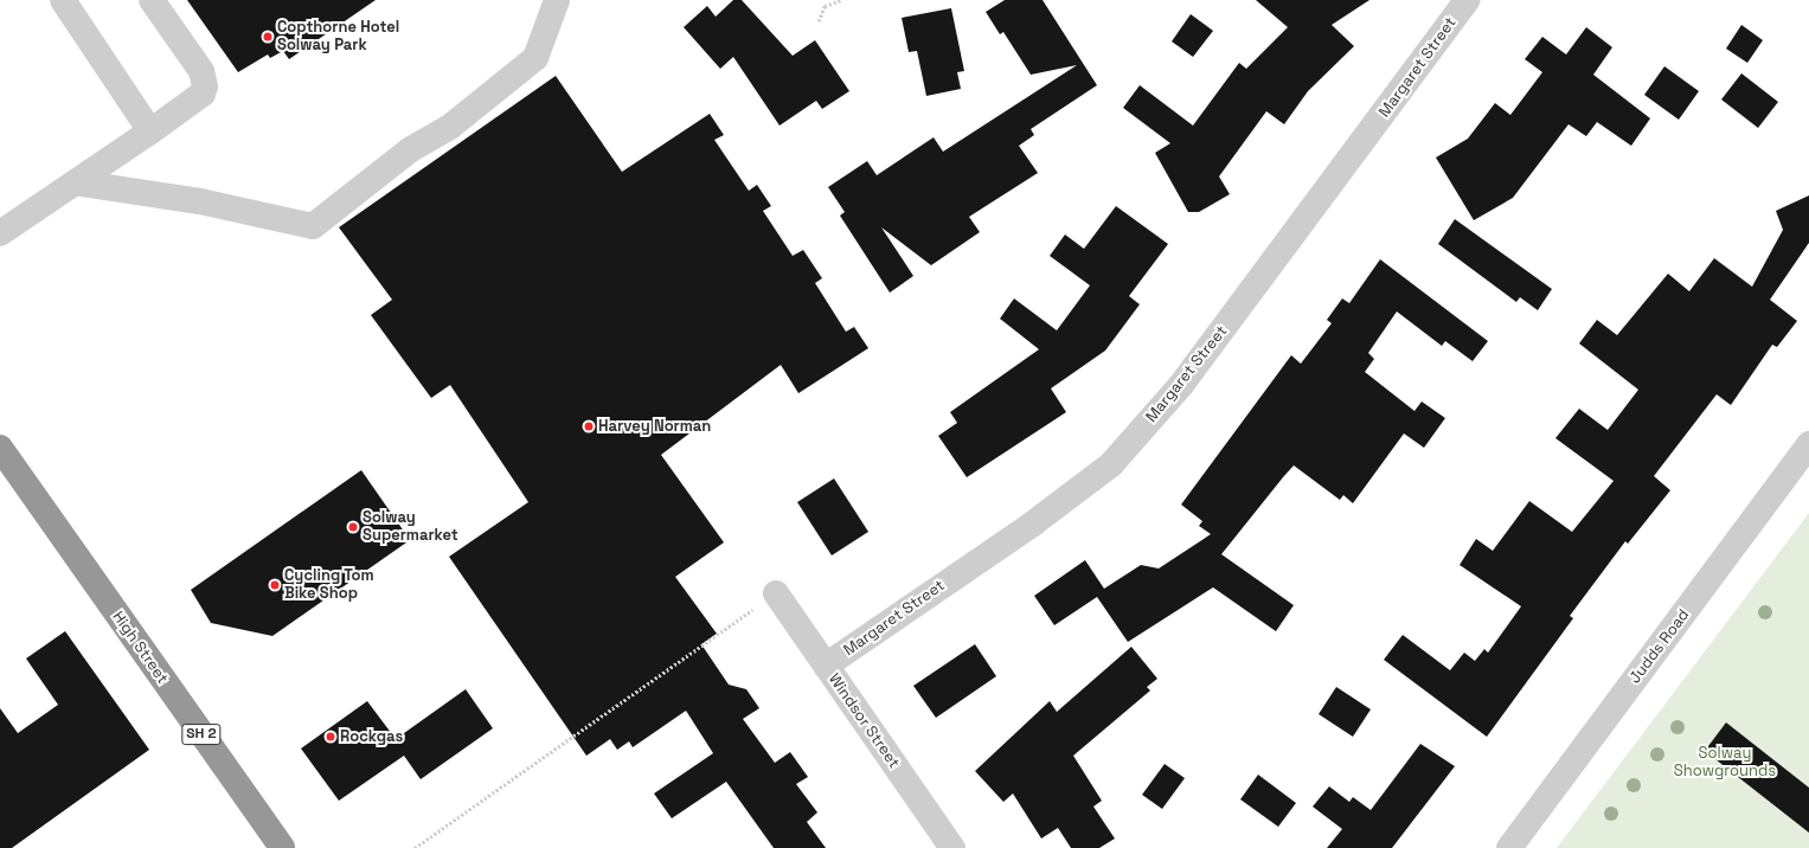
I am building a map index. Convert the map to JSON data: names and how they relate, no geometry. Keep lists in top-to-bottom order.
{
  "streets": {
    "highway": ["High Street", "SH 2"],
    "street": ["Margaret Street", "Judds Road", "Windsor Street"]
  },
  "crossings": [
    ["Margaret Street", "Windsor Street"]
  ],
  "parks": ["Solway Showgrounds"],
  "places": [
    "Copthorne Hotel Solway Park",
    "Harvey Norman",
    "Solway Supermarket",
    "Cycling Tom Bike Shop",
    "Rockgas"
  ]
}
